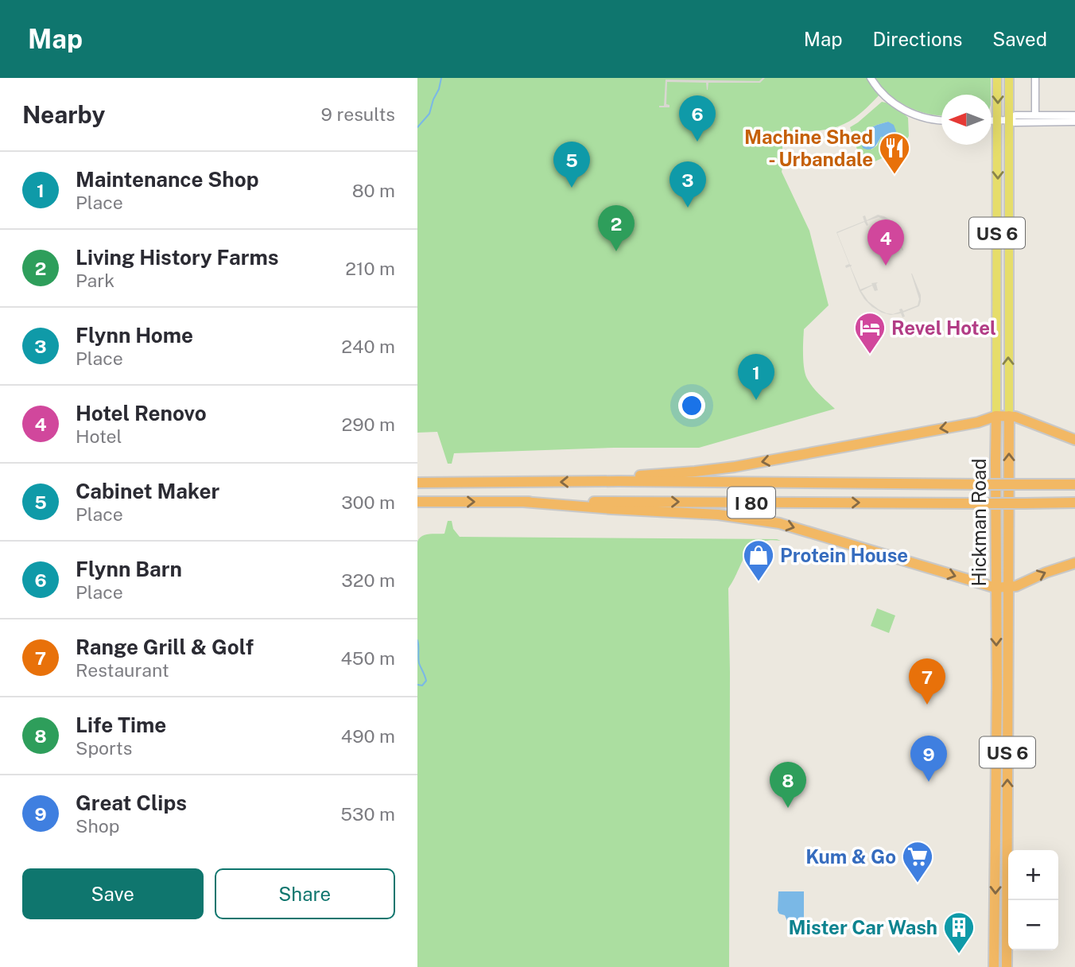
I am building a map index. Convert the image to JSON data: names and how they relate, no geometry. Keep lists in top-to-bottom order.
{
  "streets": {
    "highway": ["US 6", "I 80", "Hickman Road"]
  },
  "places": {
    "restaurant": ["Machine Shed - Urbandale"],
    "hotel": ["Revel Hotel"],
    "shop": ["Protein House"],
    "supermarket": ["Kum & Go"],
    "building": ["Mister Car Wash"]
  },
  "north": "left",
  "page": {
    "header": "Map",
    "nav": ["Map", "Directions", "Saved"],
    "heading": ["Nearby", "9 results"],
    "pins": [
      "6",
      "5",
      "3",
      "2",
      "4",
      "1",
      "7",
      "9",
      "8"
    ],
    "list": [
      {
        "mark": "1",
        "name": "Maintenance Shop",
        "note": "Place",
        "value": "80 m"
      },
      {
        "mark": "2",
        "name": "Living History Farms",
        "note": "Park",
        "value": "210 m"
      },
      {
        "mark": "3",
        "name": "Flynn Home",
        "note": "Place",
        "value": "240 m"
      },
      {
        "mark": "4",
        "name": "Hotel Renovo",
        "note": "Hotel",
        "value": "290 m"
      },
      {
        "mark": "5",
        "name": "Cabinet Maker",
        "note": "Place",
        "value": "300 m"
      },
      {
        "mark": "6",
        "name": "Flynn Barn",
        "note": "Place",
        "value": "320 m"
      },
      {
        "mark": "7",
        "name": "Range Grill & Golf",
        "note": "Restaurant",
        "value": "450 m"
      },
      {
        "mark": "8",
        "name": "Life Time",
        "note": "Sports",
        "value": "490 m"
      },
      {
        "mark": "9",
        "name": "Great Clips",
        "note": "Shop",
        "value": "530 m"
      }
    ],
    "map_buttons": ["+", "−"],
    "buttons": ["Save", "Share"]
  }
}
